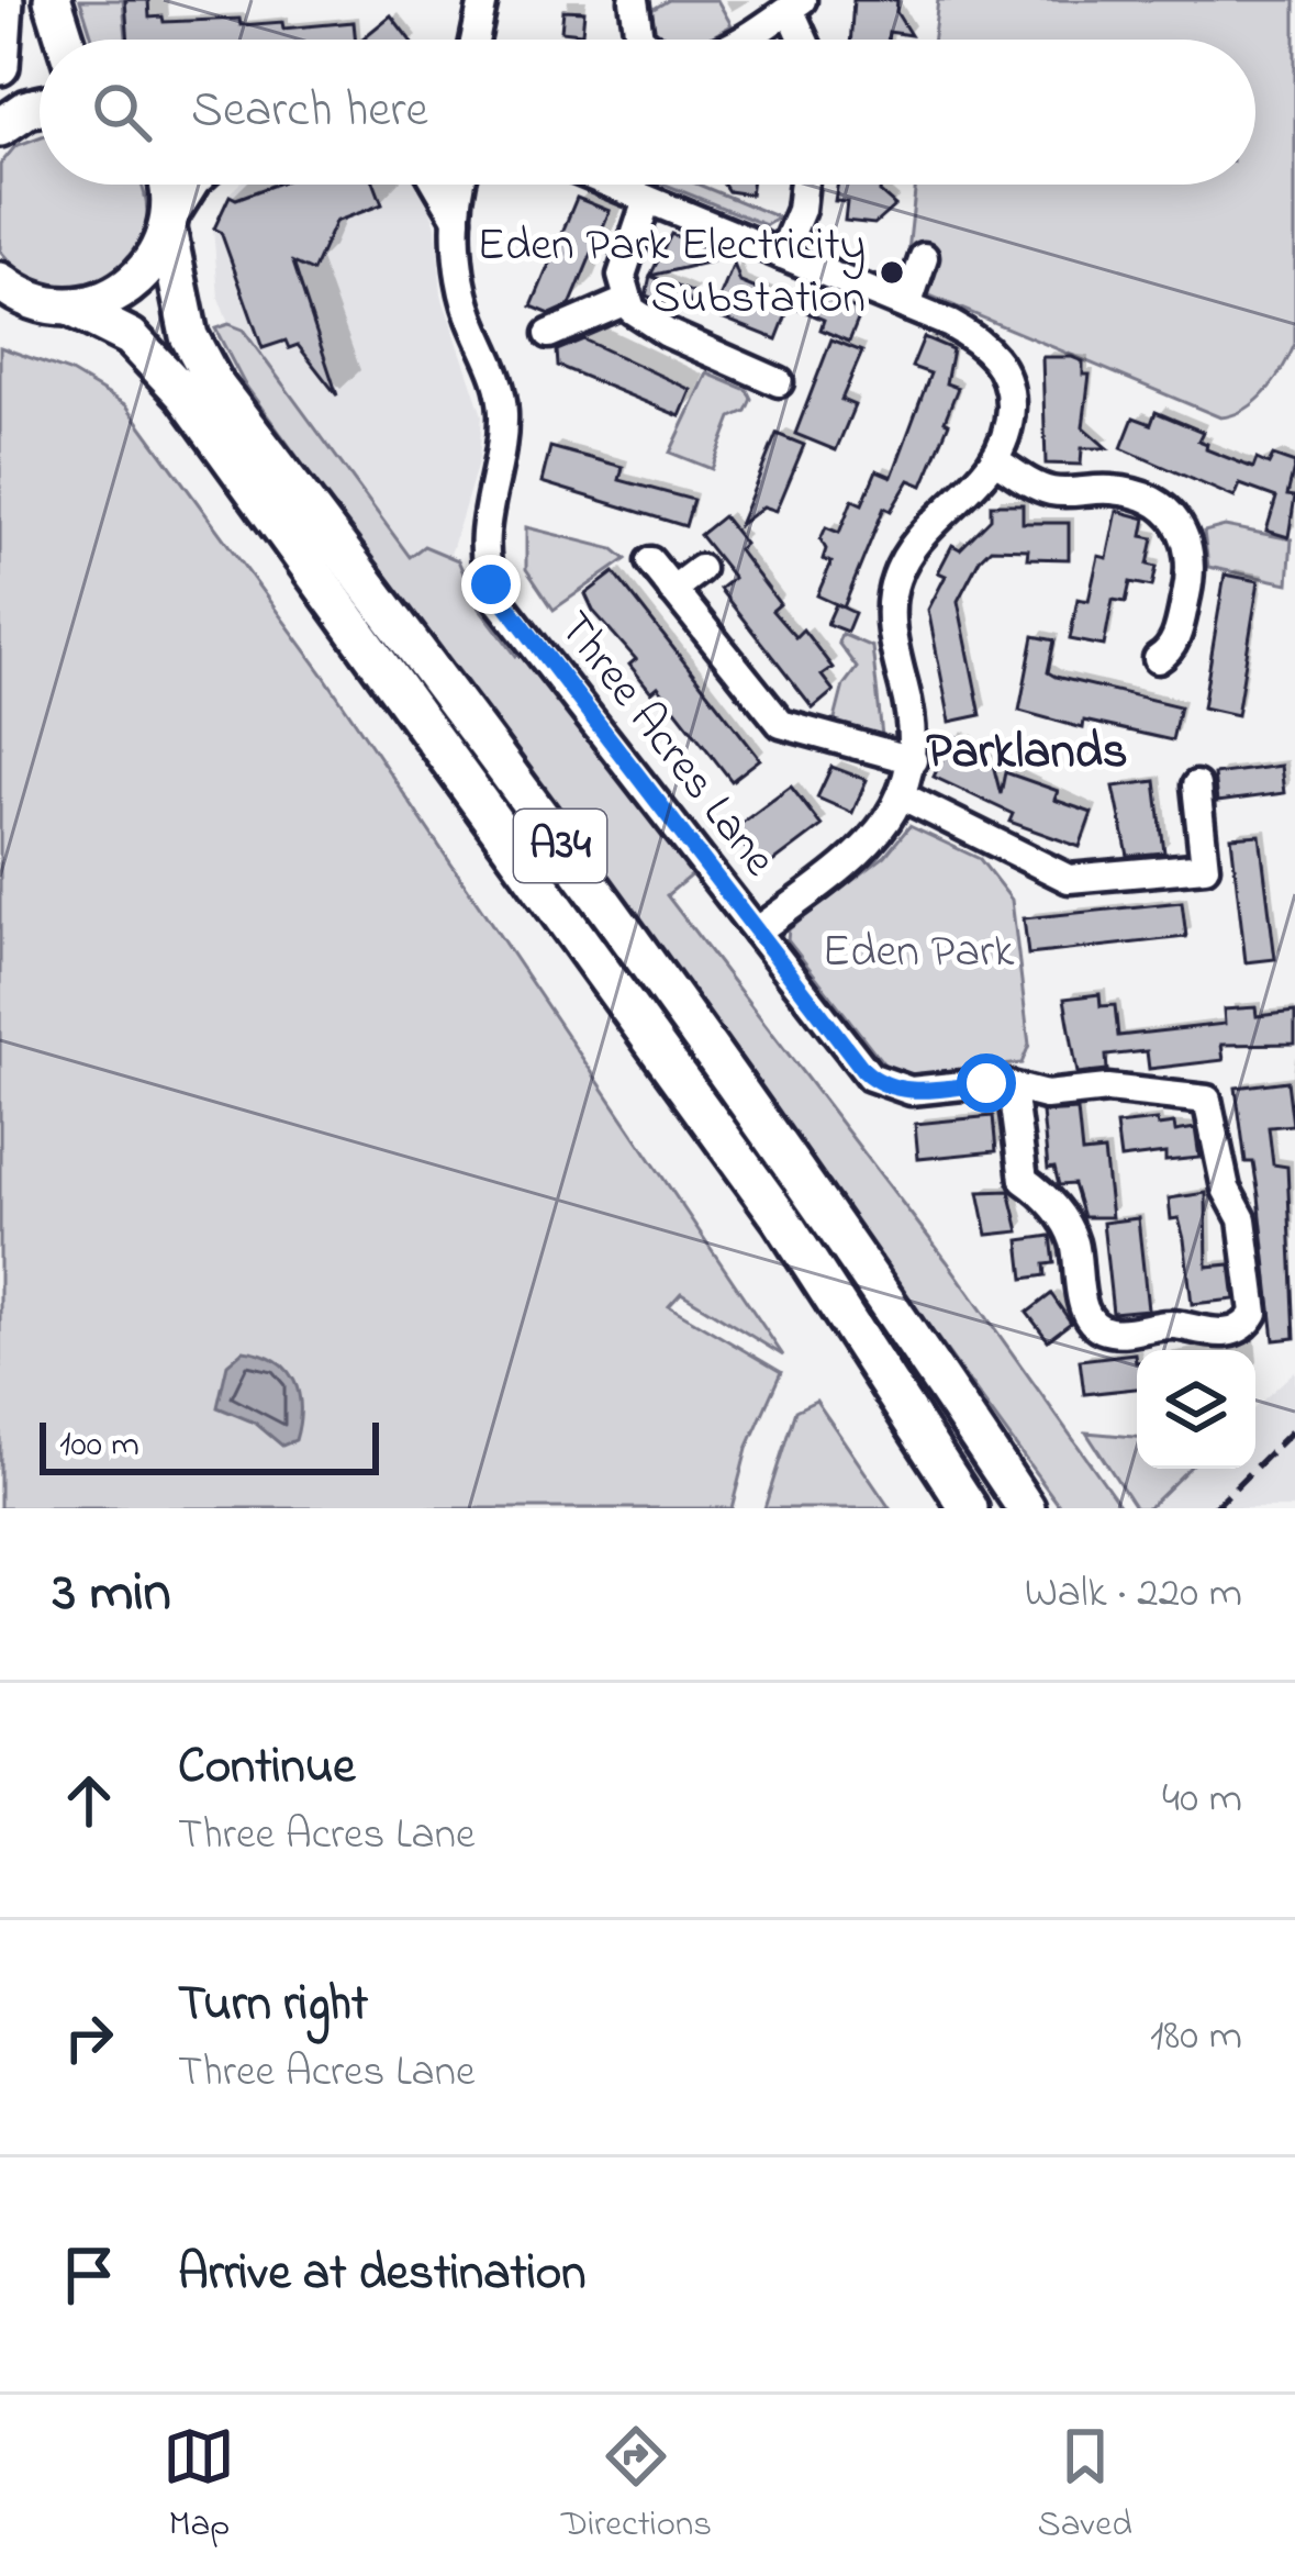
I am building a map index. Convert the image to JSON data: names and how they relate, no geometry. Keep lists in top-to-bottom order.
{
  "streets": {
    "highway": ["A34"],
    "street": ["Three Acres Lane"]
  },
  "districts": ["Parklands"],
  "parks": ["Eden Park"],
  "places": ["Eden Park Electricity Substation"],
  "scale_bar": "100 m",
  "page": {
    "search": "Search here",
    "scale": "100 m",
    "heading": ["3 min", "Walk · 220 m"],
    "list": [
      ["Continue", "Three Acres Lane", "40 m"],
      ["Turn right", "Three Acres Lane", "180 m"],
      "Arrive at destination"
    ],
    "nav": ["Map", "Directions", "Saved"]
  }
}
